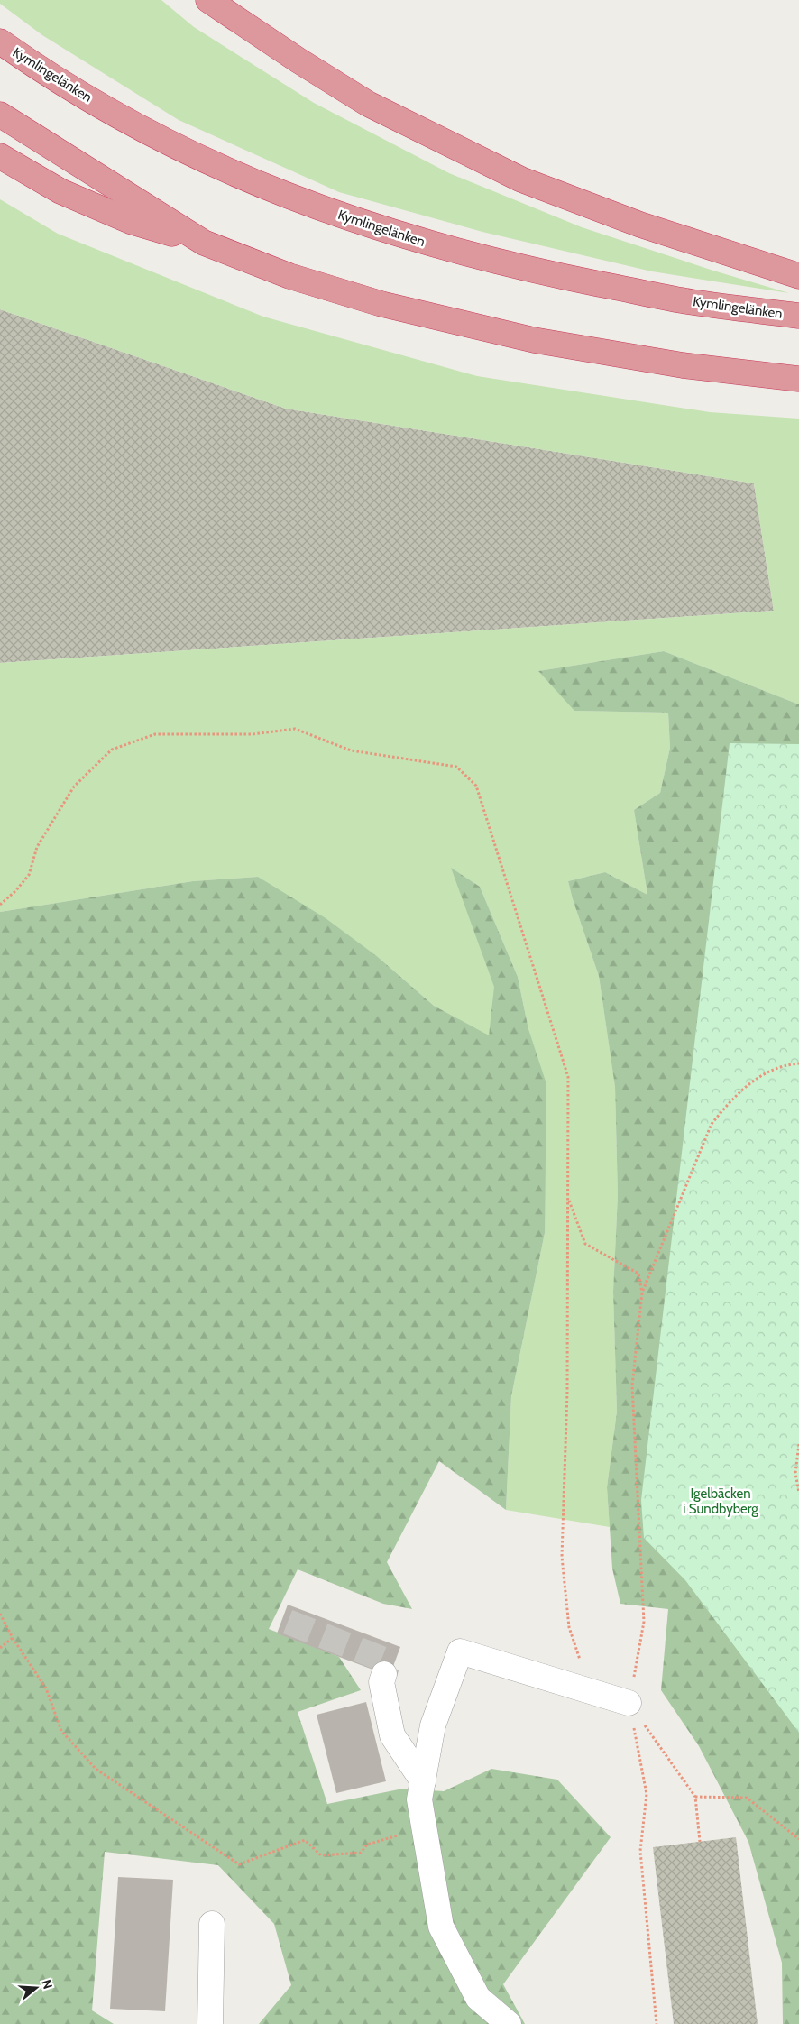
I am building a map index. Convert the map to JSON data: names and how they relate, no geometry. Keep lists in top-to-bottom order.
{
  "streets": {
    "highway": ["Kymlingelänken"]
  },
  "parks": ["Igelbäcken i Sundbyberg"],
  "north": "right"
}
